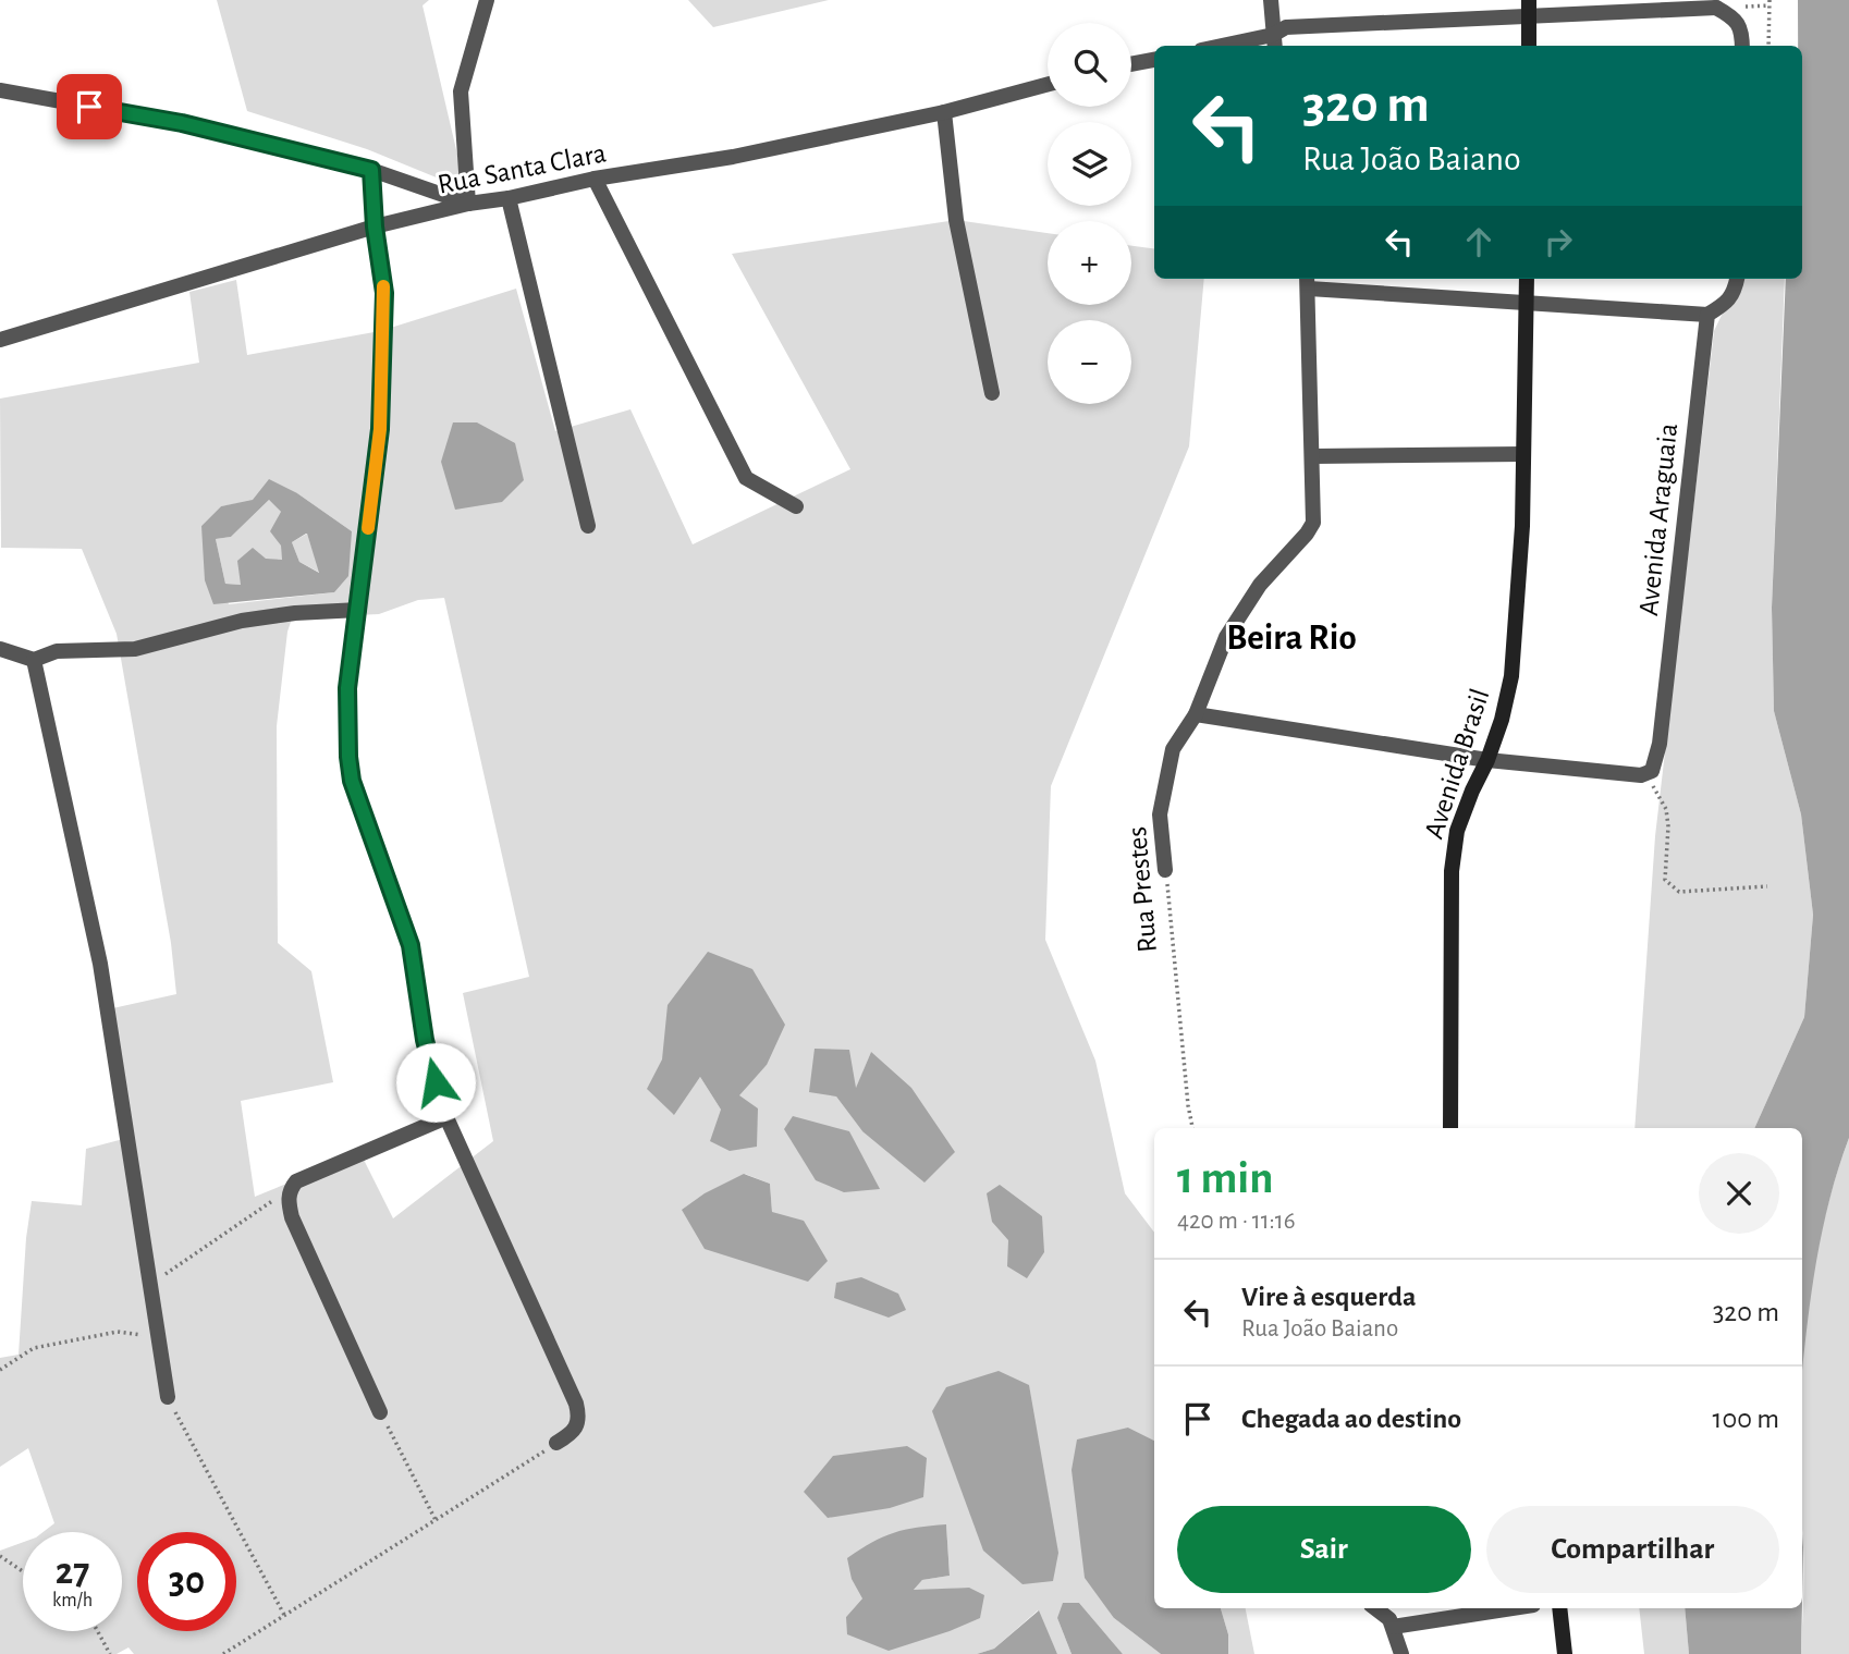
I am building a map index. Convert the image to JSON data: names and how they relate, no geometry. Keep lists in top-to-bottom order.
{
  "streets": {
    "street": [
      "Rua Santa Clara",
      "Avenida Araguaia",
      "Avenida Brasil",
      "Rua Prestes"
    ]
  },
  "districts": ["Beira Rio"],
  "page": {
    "map_buttons": ["+", "−"],
    "turn": ["320 m", "Rua João Baiano"],
    "heading": ["1 min", "420 m · 11:16"],
    "list": [
      {
        "name": "Vire à esquerda",
        "note": "Rua João Baiano",
        "value": "320 m"
      },
      {
        "name": "Chegada ao destino",
        "value": "100 m"
      }
    ],
    "buttons": ["Sair", "Compartilhar"],
    "speed": "27 km/h",
    "limit": "30"
  }
}
